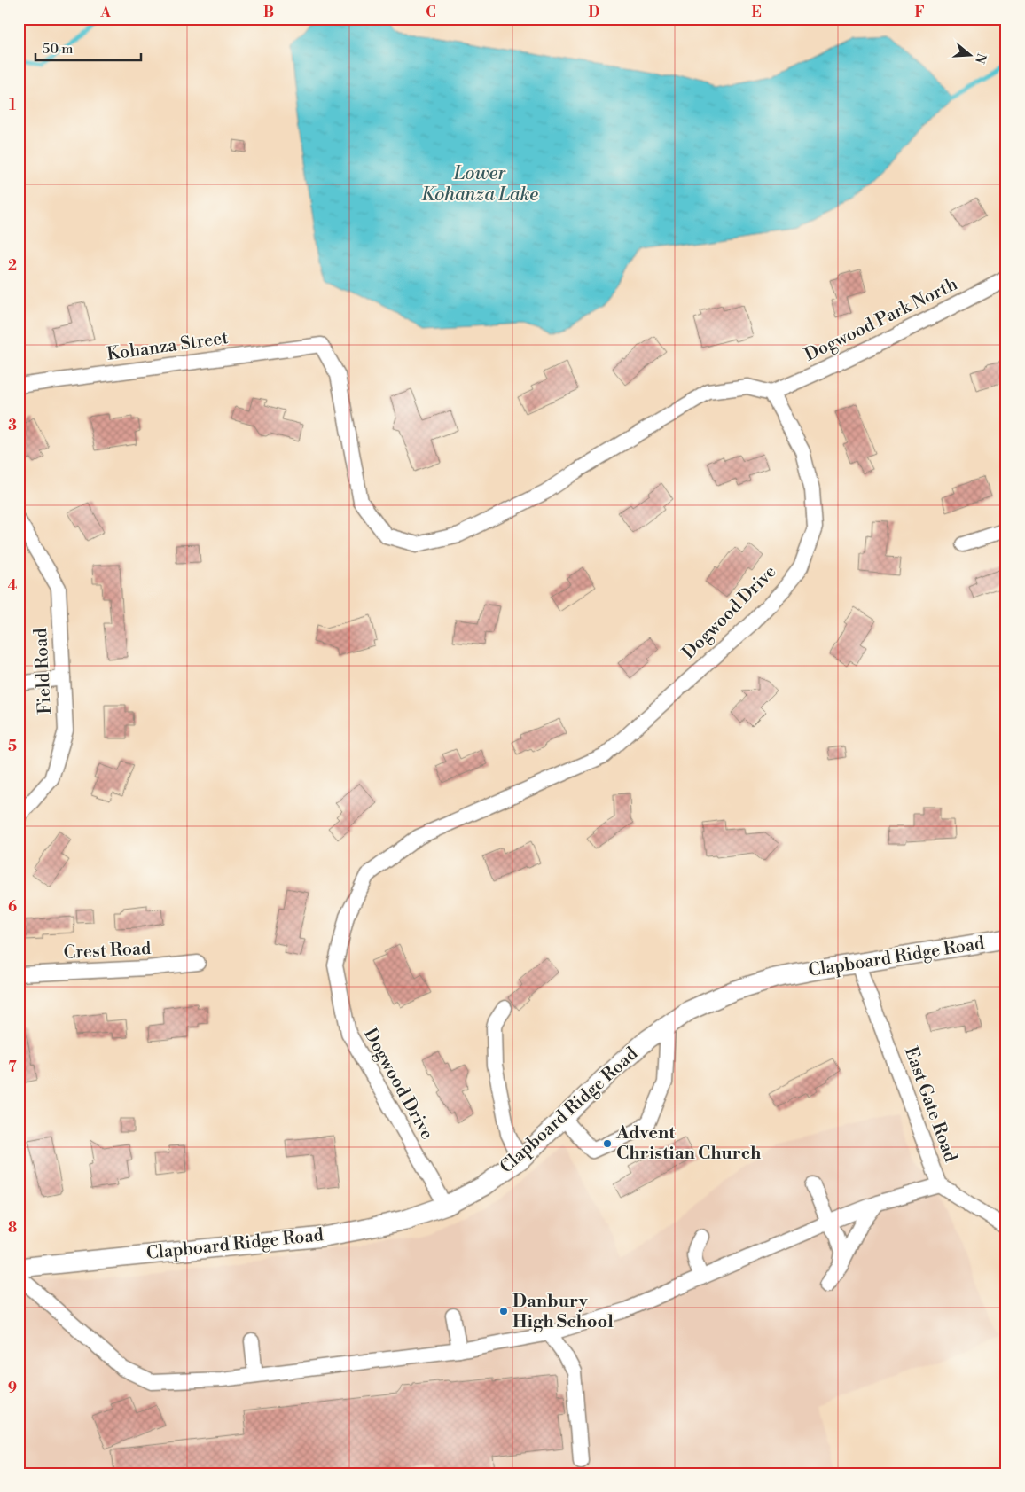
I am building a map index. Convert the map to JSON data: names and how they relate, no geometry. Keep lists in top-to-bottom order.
{
  "streets": {
    "main road": ["Clapboard Ridge Road"],
    "street": [
      "Dogwood Park North",
      "Kohanza Street",
      "Dogwood Drive",
      "Field Road",
      "Crest Road",
      "East Gate Road"
    ]
  },
  "crossings": [
    ["Dogwood Park North", "Kohanza Street"],
    ["Dogwood Park North", "Dogwood Drive"],
    ["Kohanza Street", "Dogwood Drive"],
    ["Dogwood Drive", "Clapboard Ridge Road"],
    ["Clapboard Ridge Road", "East Gate Road"]
  ],
  "water": ["Lower Kohanza Lake"],
  "places": ["Advent Christian Church", "Danbury High School"],
  "scale_bar": "50 m",
  "north": "right",
  "grid": {
    "columns": [
      "A",
      "B",
      "C",
      "D",
      "E",
      "F"
    ],
    "rows": [
      "1",
      "2",
      "3",
      "4",
      "5",
      "6",
      "7",
      "8",
      "9"
    ]
  }
}
